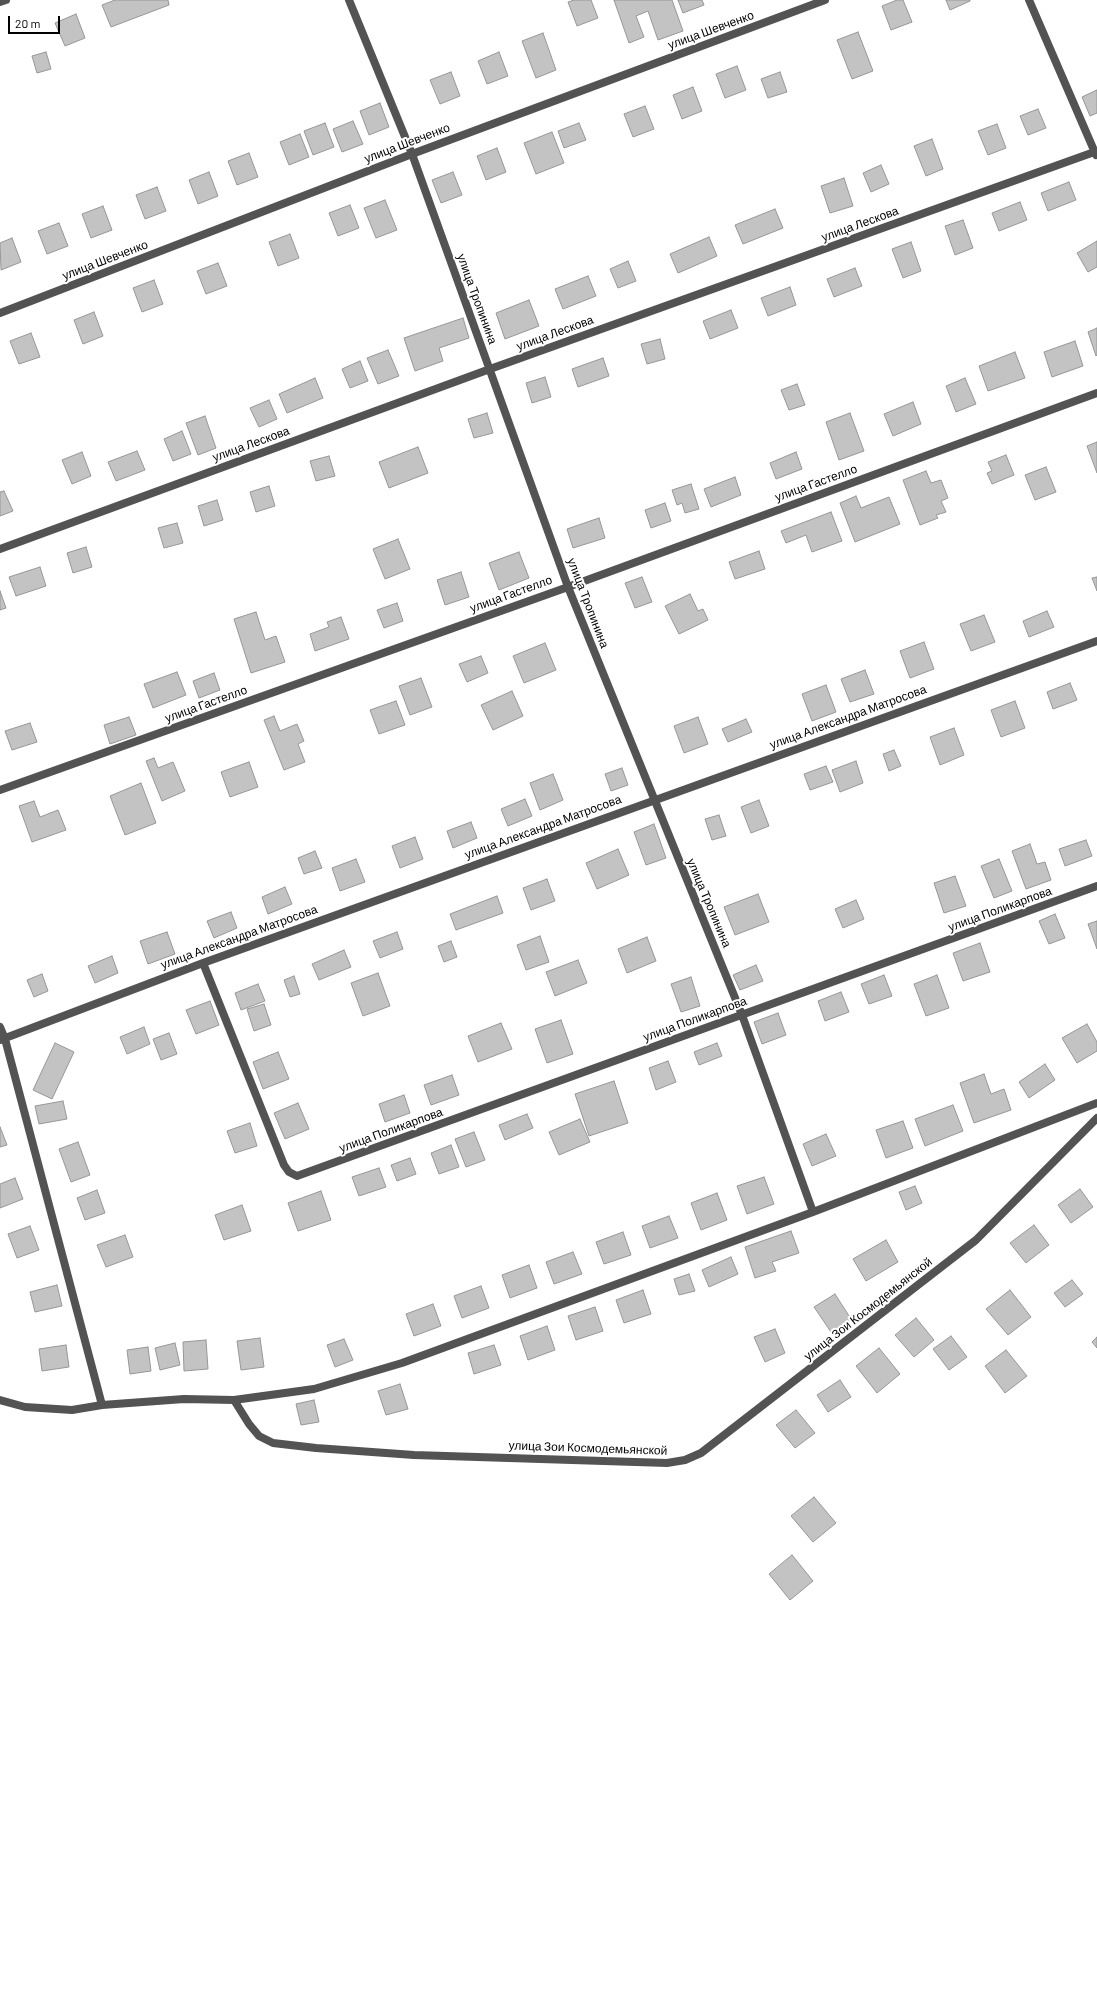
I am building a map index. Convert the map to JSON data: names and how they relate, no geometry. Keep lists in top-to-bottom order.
{
  "streets": {
    "street": [
      "улица Шевченко",
      "улица Лескова",
      "улица Тропинина",
      "улица Гастелло",
      "улица Александра Матросова",
      "улица Поликарпова",
      "улица Зои Космодемьянской"
    ]
  },
  "crossings": [
    ["улица Шевченко", "улица Тропинина"],
    ["улица Лескова", "улица Тропинина"],
    ["улица Тропинина", "улица Гастелло"],
    ["улица Тропинина", "улица Александра Матросова"],
    ["улица Тропинина", "улица Поликарпова"],
    ["улица Александра Матросова", "улица Поликарпова"]
  ],
  "scale_bar": "20 m"
}
